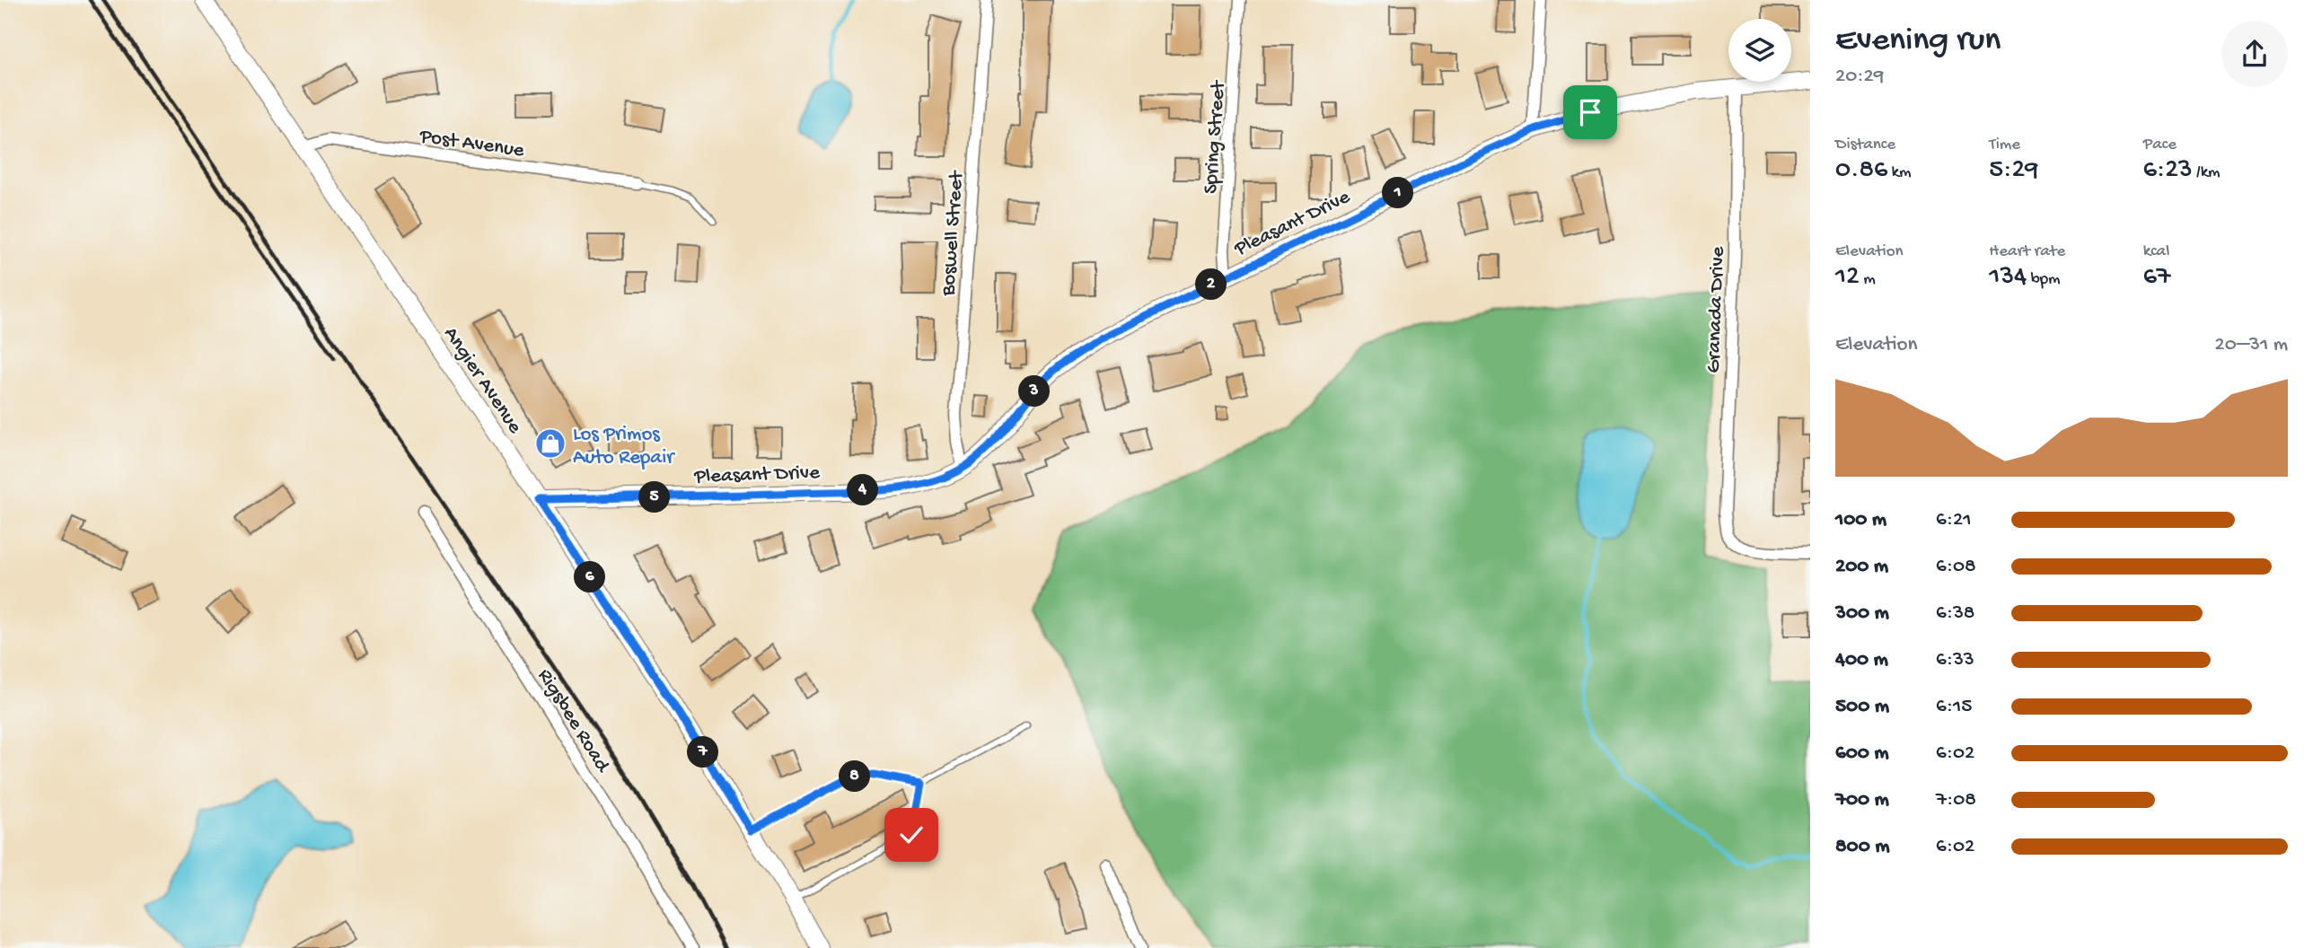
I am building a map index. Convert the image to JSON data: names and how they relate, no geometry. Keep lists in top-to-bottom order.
{
  "streets": {
    "street": [
      "Spring Street",
      "Post Avenue",
      "Pleasant Drive",
      "Boswell Street",
      "Granada Drive",
      "Angier Avenue",
      "Rigsbee Road"
    ]
  },
  "crossings": [
    ["Spring Street", "Pleasant Drive"],
    ["Post Avenue", "Angier Avenue"],
    ["Pleasant Drive", "Boswell Street"],
    ["Pleasant Drive", "Granada Drive"],
    ["Pleasant Drive", "Angier Avenue"]
  ],
  "places": {
    "shop": ["Los Primos Auto Repair"]
  },
  "page": {
    "heading": ["Evening run", "20:29"],
    "stats": [
      ["Distance", "0.86 km"],
      ["Time", "5:29"],
      ["Pace", "6:23 /km"],
      ["Elevation", "12 m"],
      ["Heart rate", "134 bpm"],
      ["kcal", "67"]
    ],
    "pins": [
      "1",
      "2",
      "3",
      "4",
      "5",
      "6",
      "7",
      "8"
    ],
    "chart": ["Elevation", "20–31 m"],
    "list": [
      {
        "name": "100 m",
        "note": "6:21"
      },
      {
        "name": "200 m",
        "note": "6:08"
      },
      {
        "name": "300 m",
        "note": "6:38"
      },
      {
        "name": "400 m",
        "note": "6:33"
      },
      {
        "name": "500 m",
        "note": "6:15"
      },
      {
        "name": "600 m",
        "note": "6:02"
      },
      {
        "name": "700 m",
        "note": "7:08"
      },
      {
        "name": "800 m",
        "note": "6:02"
      }
    ]
  }
}
